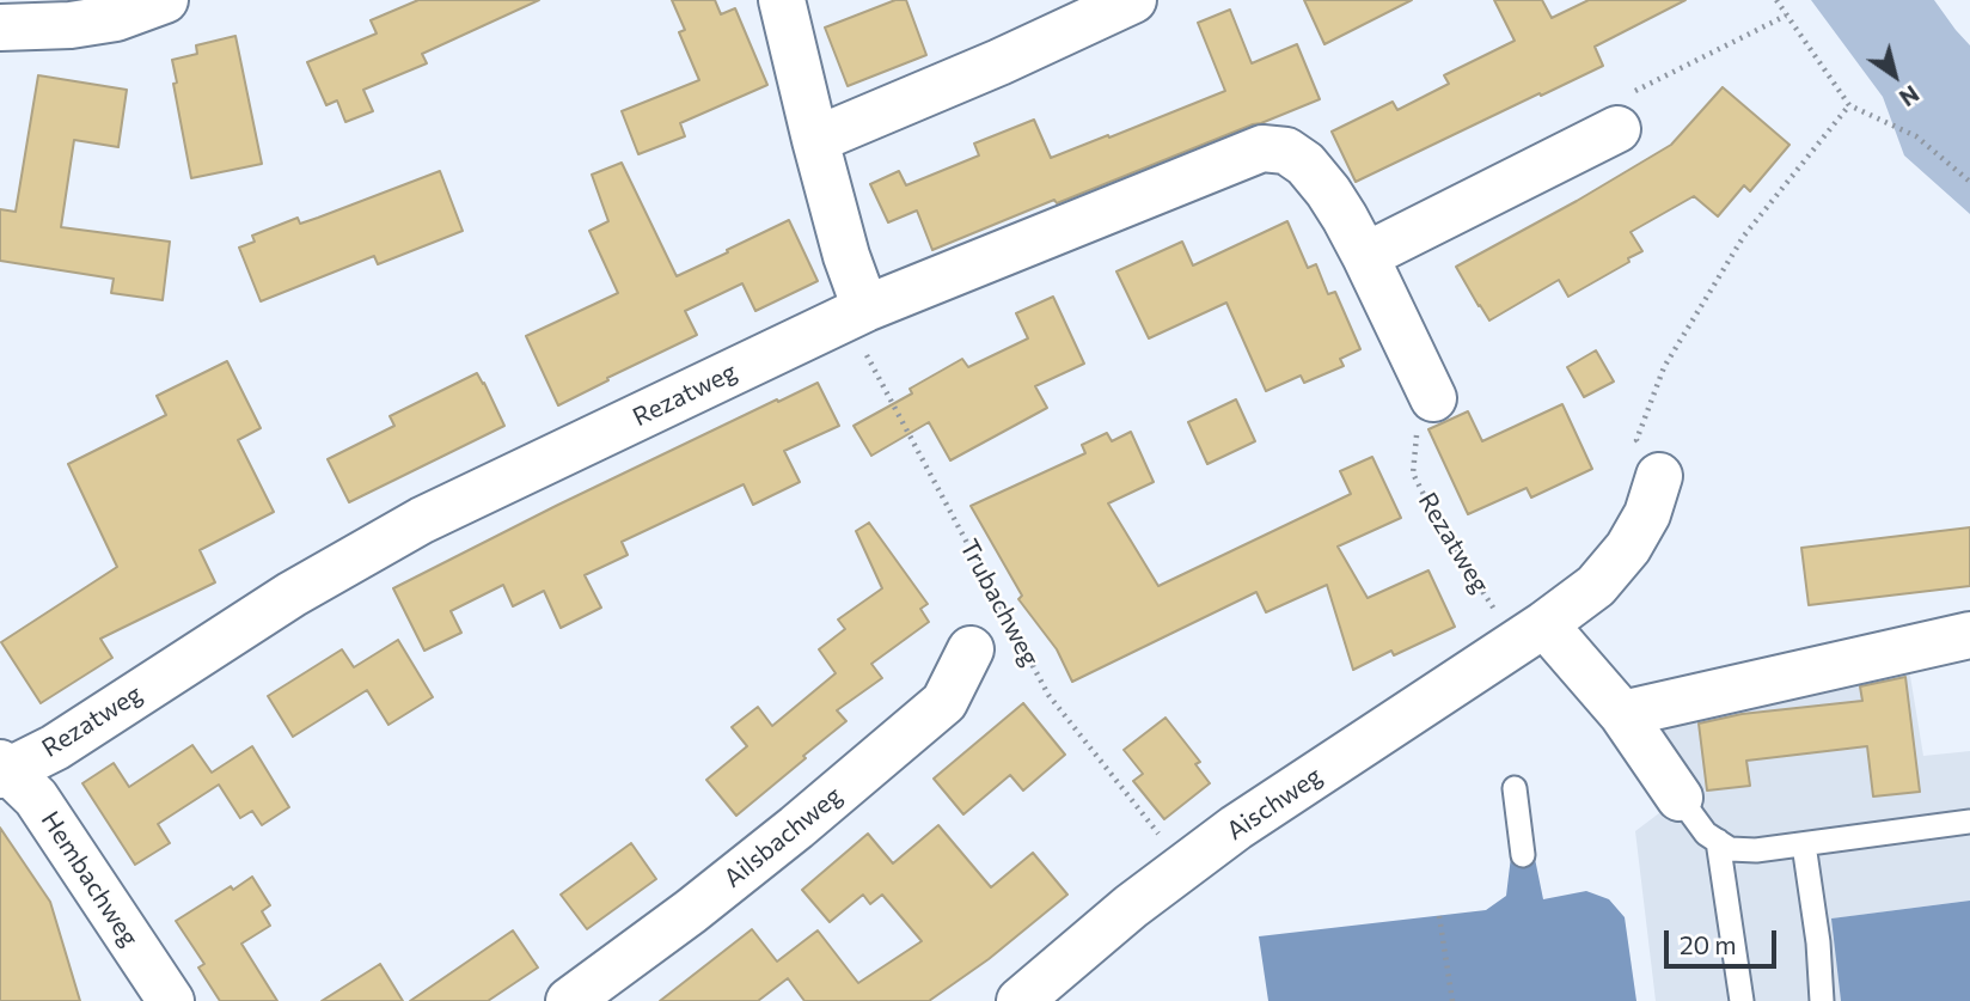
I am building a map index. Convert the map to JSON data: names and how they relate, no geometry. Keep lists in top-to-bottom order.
{
  "streets": {
    "street": [
      "Rezatweg",
      "Aischweg",
      "Ailsbachweg",
      "Hembachweg"
    ],
    "path": ["Trubachweg"]
  },
  "crossings": [
    ["Rezatweg", "Trubachweg"],
    ["Rezatweg", "Aischweg"],
    ["Rezatweg", "Hembachweg"],
    ["Trubachweg", "Aischweg"]
  ],
  "scale_bar": "20 m",
  "north": "bottom right"
}
